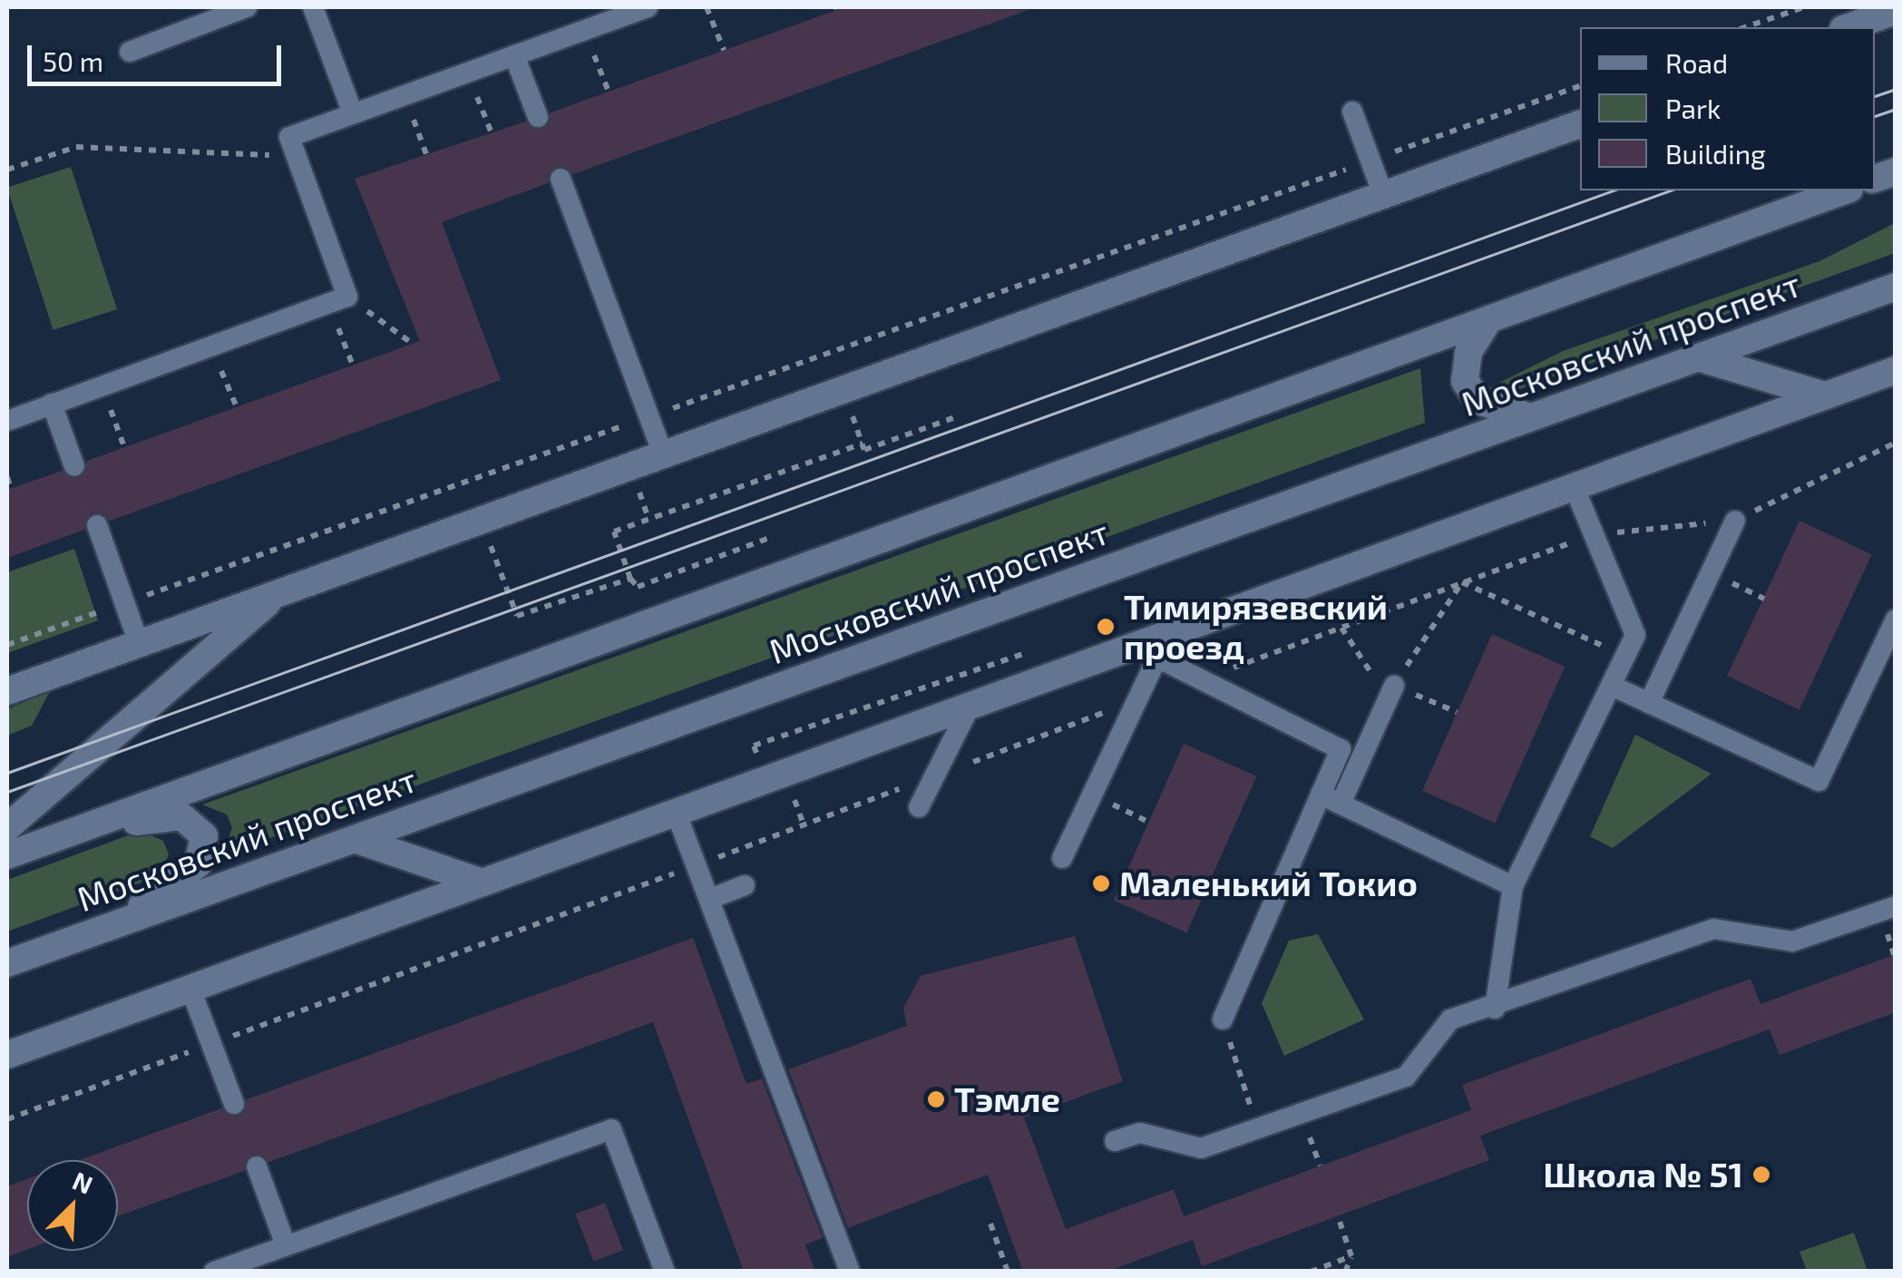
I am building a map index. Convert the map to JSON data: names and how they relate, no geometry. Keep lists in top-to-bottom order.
{
  "streets": {
    "street": ["Московский проспект"]
  },
  "places": [
    "Тимирязевский проезд",
    "Маленький Токио",
    "Тэмле",
    "Школа № 51"
  ],
  "legend": ["Road", "Park", "Building"],
  "scale_bar": "50 m",
  "north": "top right"
}
